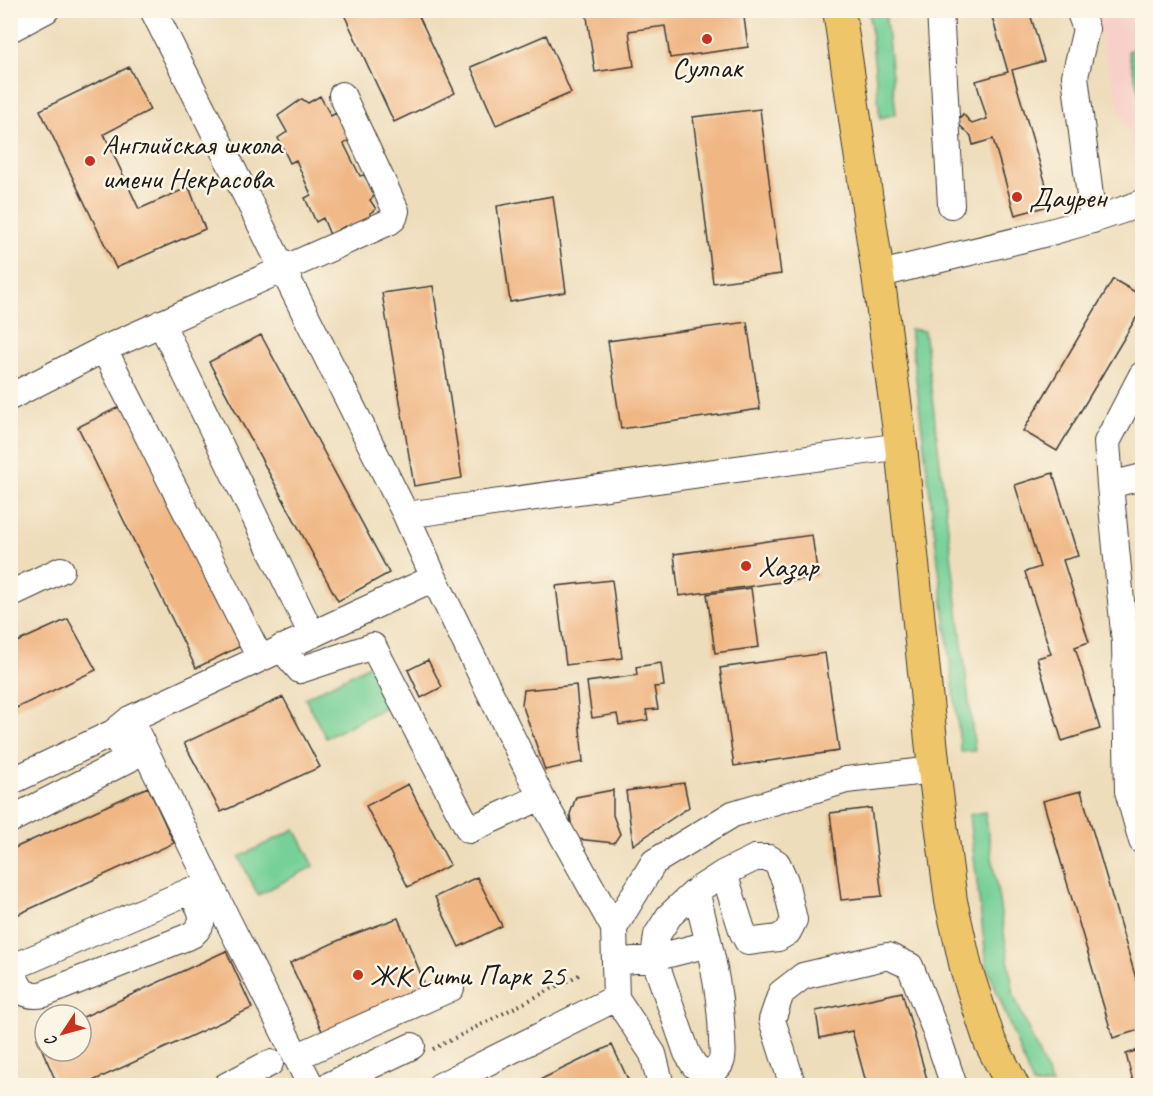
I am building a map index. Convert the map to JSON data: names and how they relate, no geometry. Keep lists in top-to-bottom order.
{
  "places": [
    "Сулпак",
    "Английская школа имени Некрасова",
    "Даурен",
    "Хазар",
    "ЖК Сити Парк 25"
  ],
  "north": "bottom left"
}
